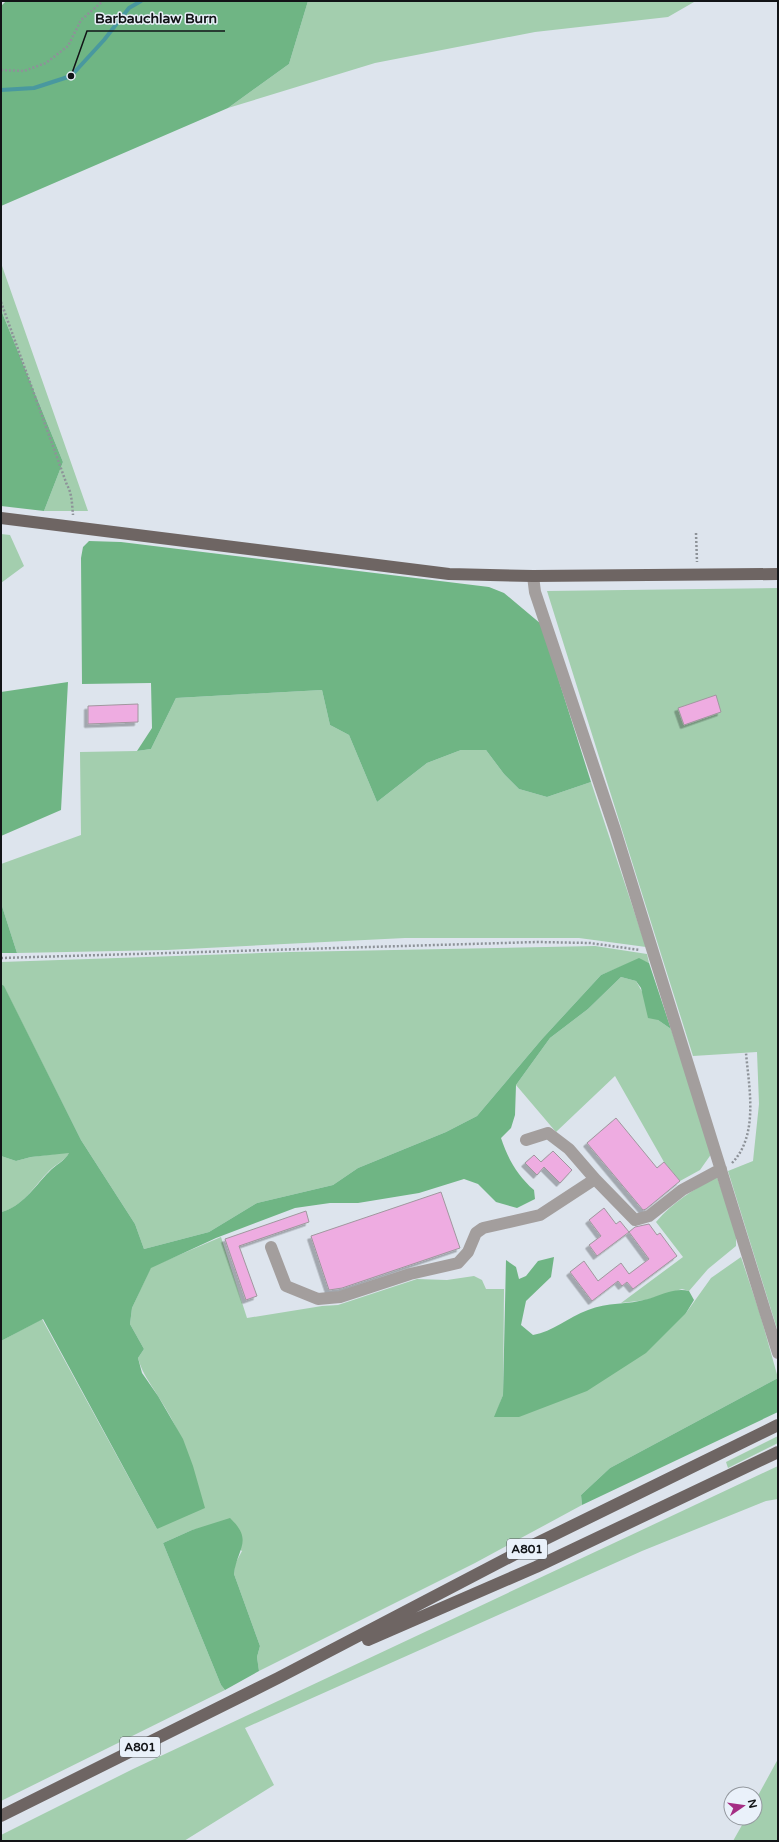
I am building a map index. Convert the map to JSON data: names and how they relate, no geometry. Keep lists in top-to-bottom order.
{
  "streets": {
    "main road": ["A801"]
  },
  "places": ["Barbauchlaw Burn"],
  "north": "right"
}
